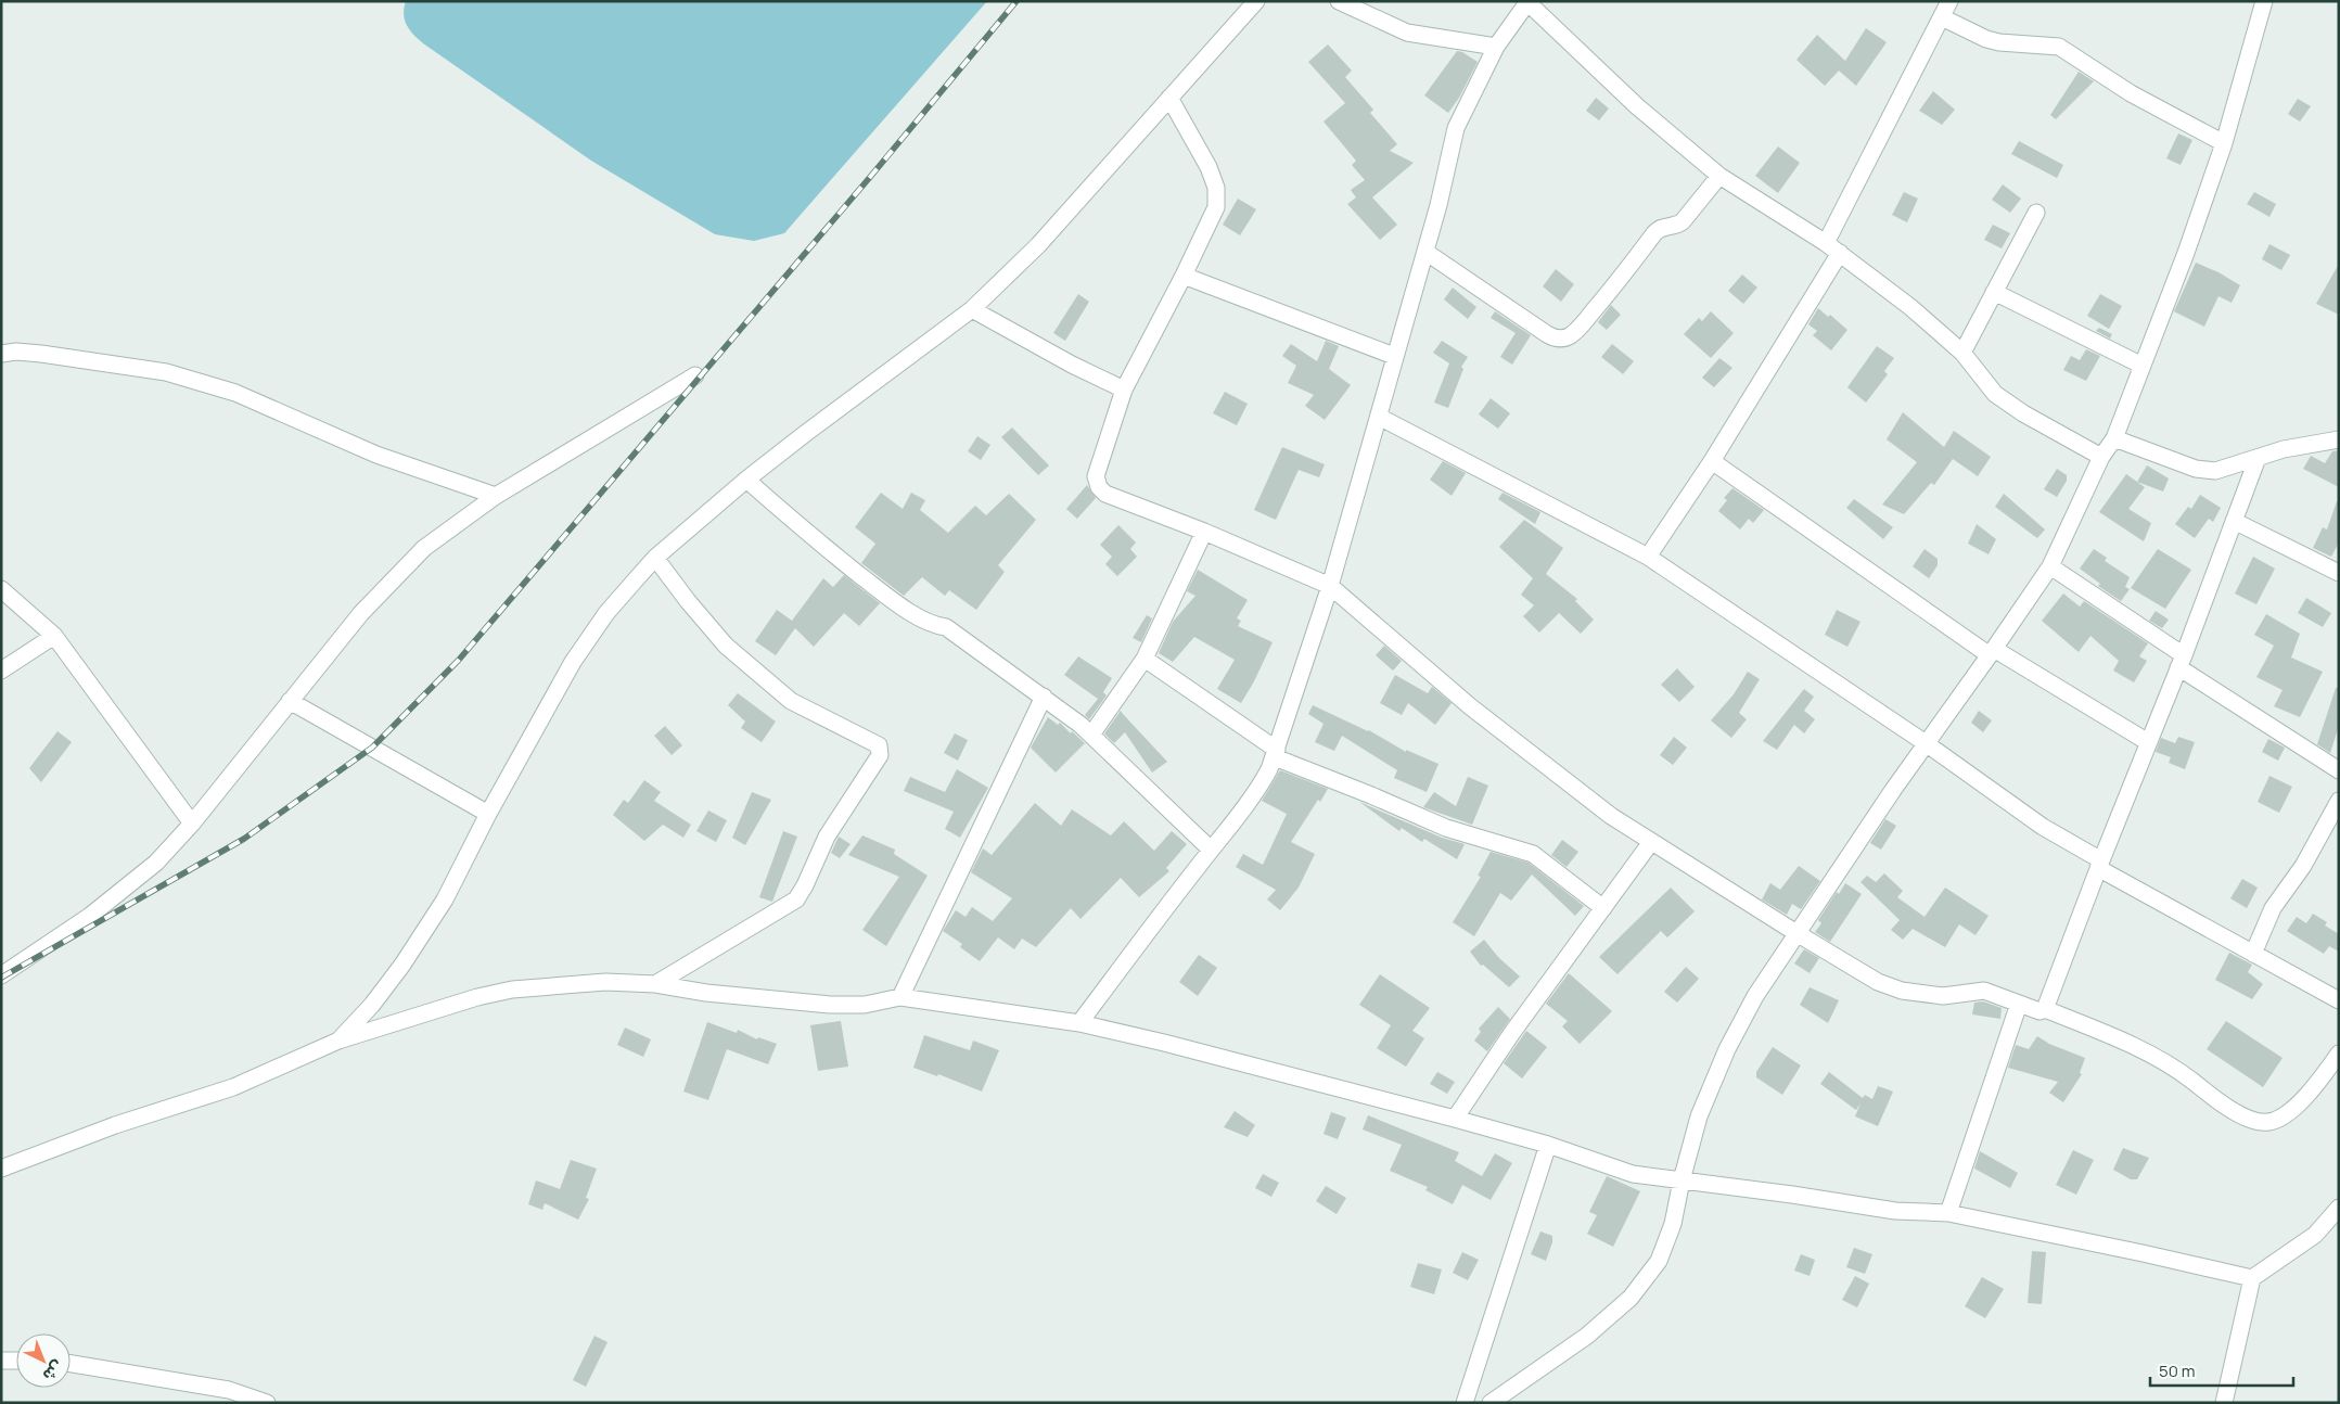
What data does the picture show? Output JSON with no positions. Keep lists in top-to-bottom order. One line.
{"scale_bar":"50 m","north":"bottom right"}
